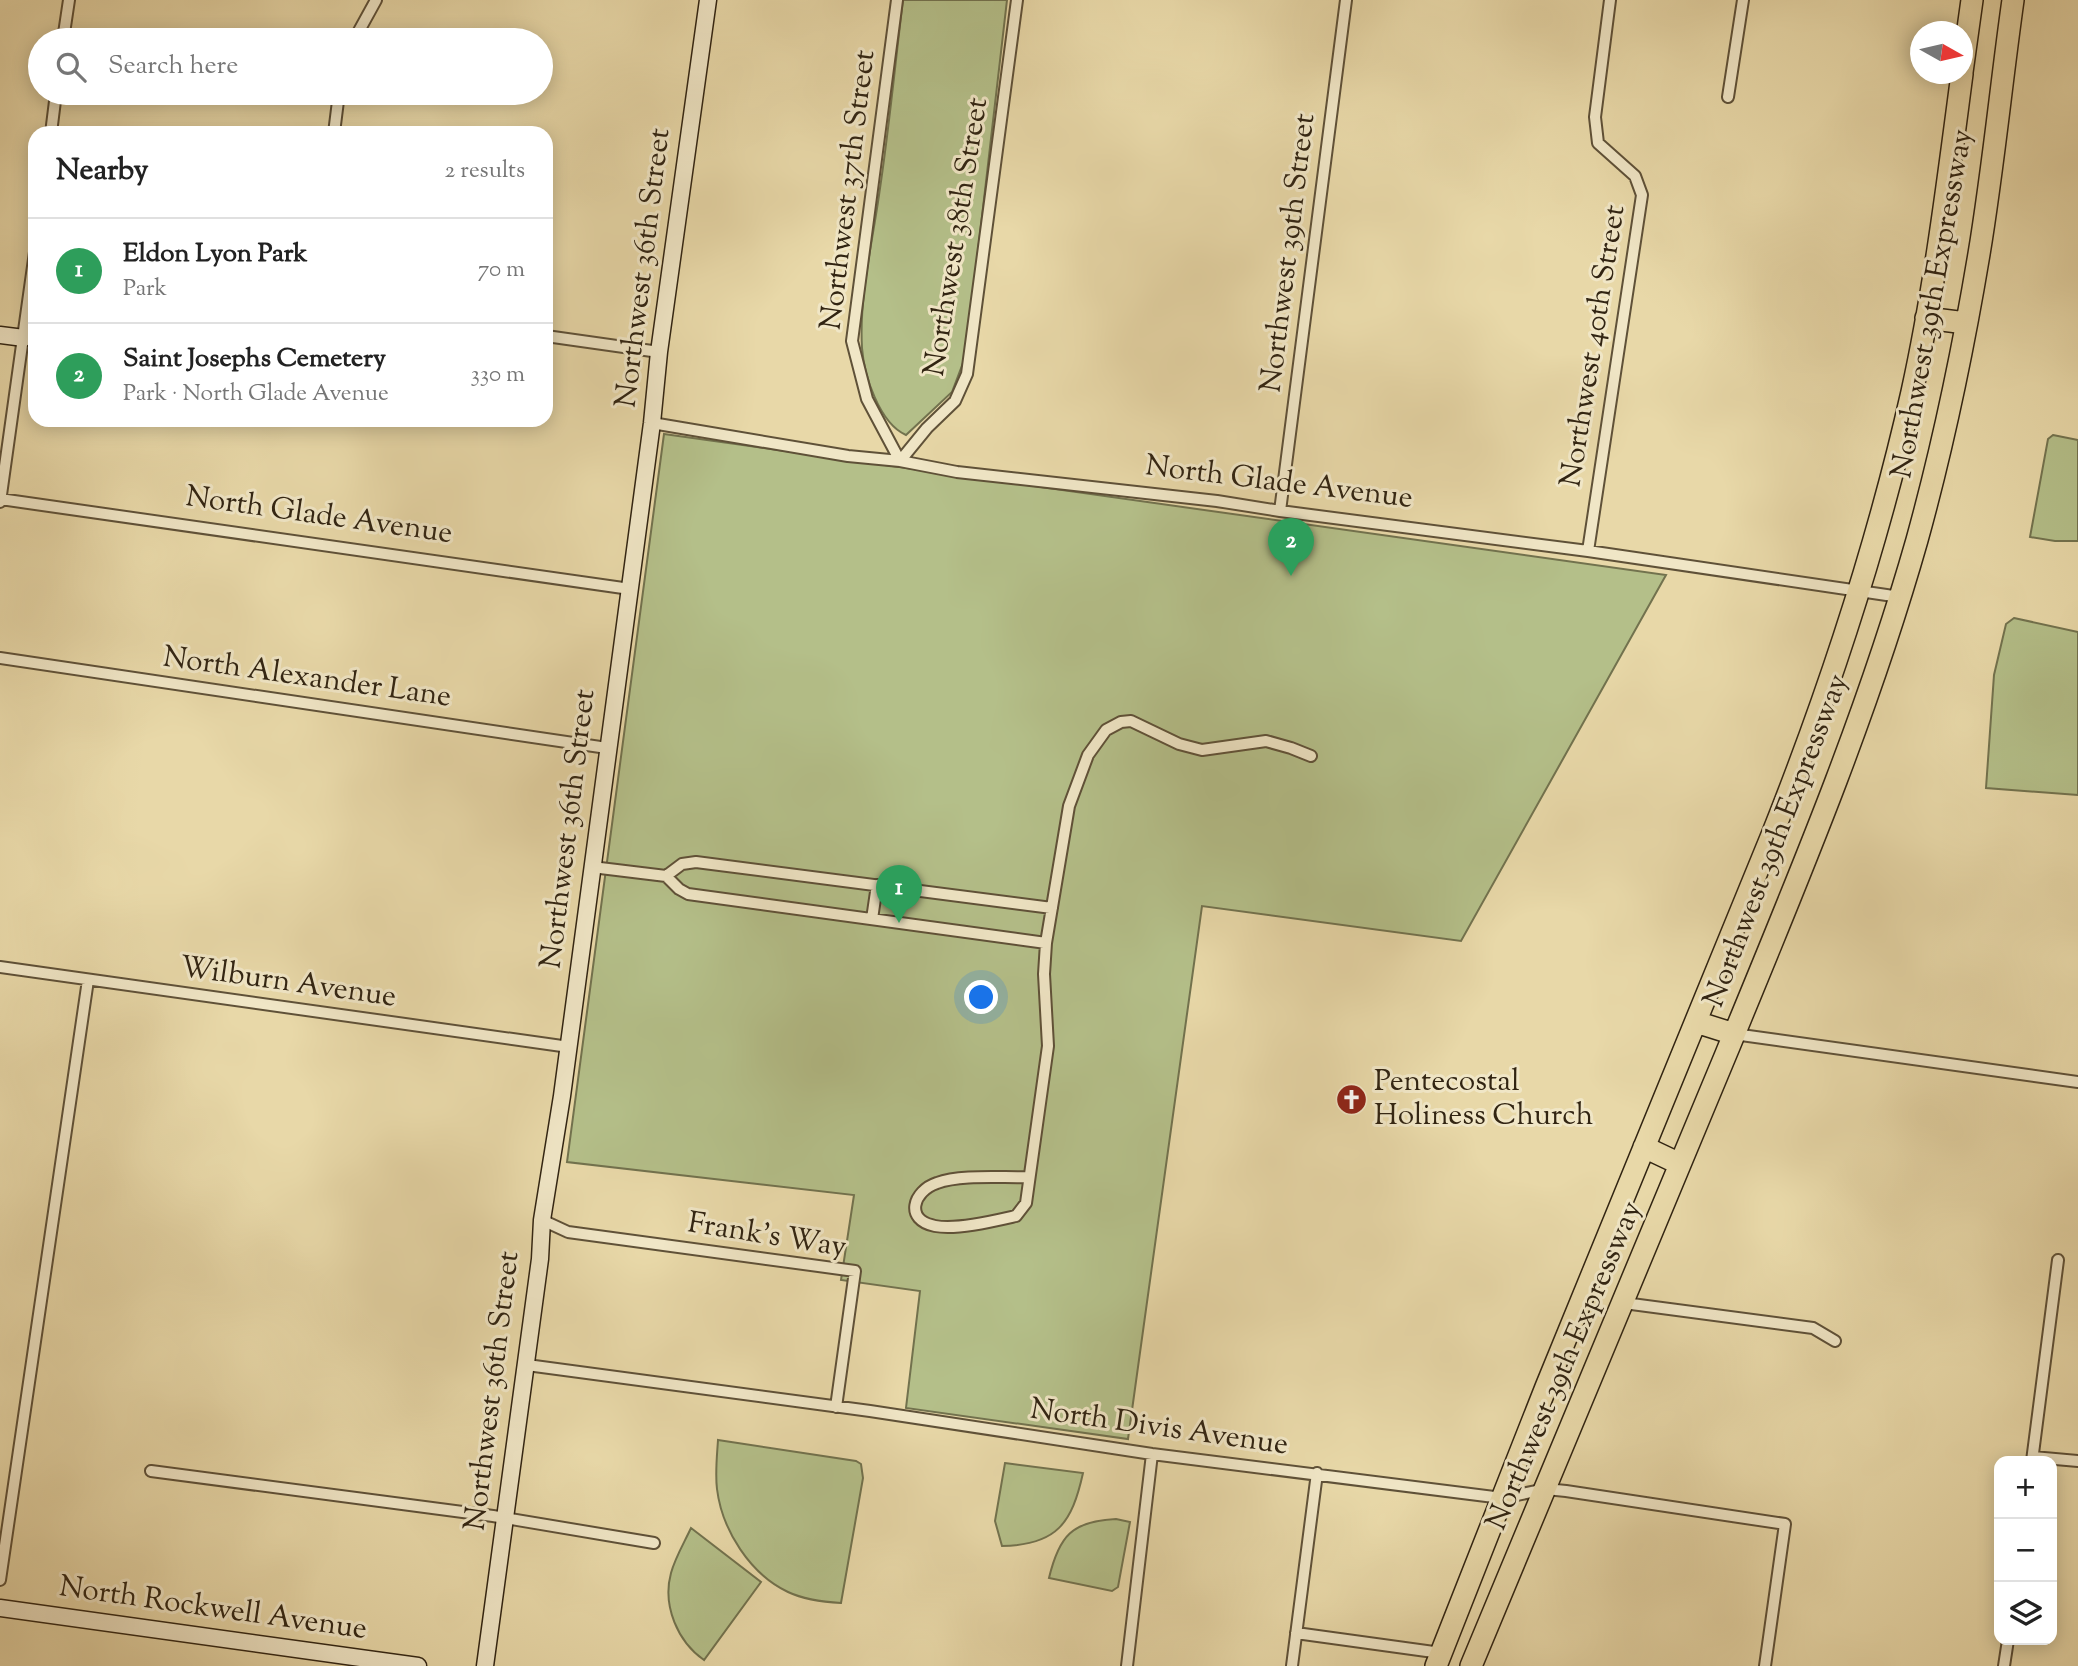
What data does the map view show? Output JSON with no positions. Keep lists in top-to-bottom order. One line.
{"streets":{"highway":["Northwest 39th Expressway"],"street":["Northwest 37th Street","Northwest 38th Street","Northwest 39th Street","Northwest 36th Street","Northwest 40th Street","North Glade Avenue","North Alexander Lane","Wilburn Avenue","Frank's Way","North Divis Avenue","North Rockwell Avenue"]},"crossings":[["Northwest 37th Street","Northwest 38th Street"],["Northwest 37th Street","North Glade Avenue"],["Northwest 38th Street","North Glade Avenue"],["Northwest 39th Street","North Glade Avenue"],["Northwest 36th Street","North Glade Avenue"],["Northwest 36th Street","North Alexander Lane"],["Northwest 36th Street","Wilburn Avenue"],["Northwest 36th Street","Frank's Way"],["Northwest 36th Street","North Divis Avenue"],["Northwest 39th Expressway","North Glade Avenue"],["Northwest 39th Expressway","North Divis Avenue"],["Northwest 40th Street","North Glade Avenue"],["Frank's Way","North Divis Avenue"]],"places":{"church":["Pentecostal Holiness Church"]},"north":"right","page":{"search":"Search here","heading":["Nearby","2 results"],"list":[{"mark":"1","name":"Eldon Lyon Park","note":"Park","value":"70 m"},{"mark":"2","name":"Saint Josephs Cemetery","note":"Park · North Glade Avenue","value":"330 m"}],"pins":["2","1"],"map_buttons":["+","−"]}}
